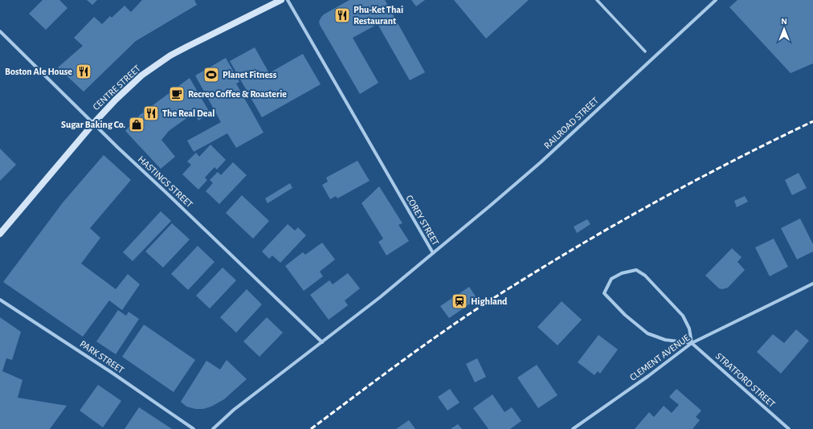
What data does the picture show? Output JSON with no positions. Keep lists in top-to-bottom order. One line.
{"streets":{"main road":["CENTRE STREET"],"street":["RAILROAD STREET","HASTINGS STREET","COREY STREET","PARK STREET","CLEMENT AVENUE","STRATFORD STREET"]},"crossings":[["CENTRE STREET","HASTINGS STREET"],["RAILROAD STREET","COREY STREET"],["HASTINGS STREET","COREY STREET"],["CLEMENT AVENUE","STRATFORD STREET"]],"places":{"restaurant":["Phu-Ket Thai Restaurant","Boston Ale House","The Real Deal"],"sports":["Planet Fitness"],"cafe":["Recreo Coffee & Roasterie"],"shop":["Sugar Baking Co."],"station":["Highland"]},"north":"top"}
